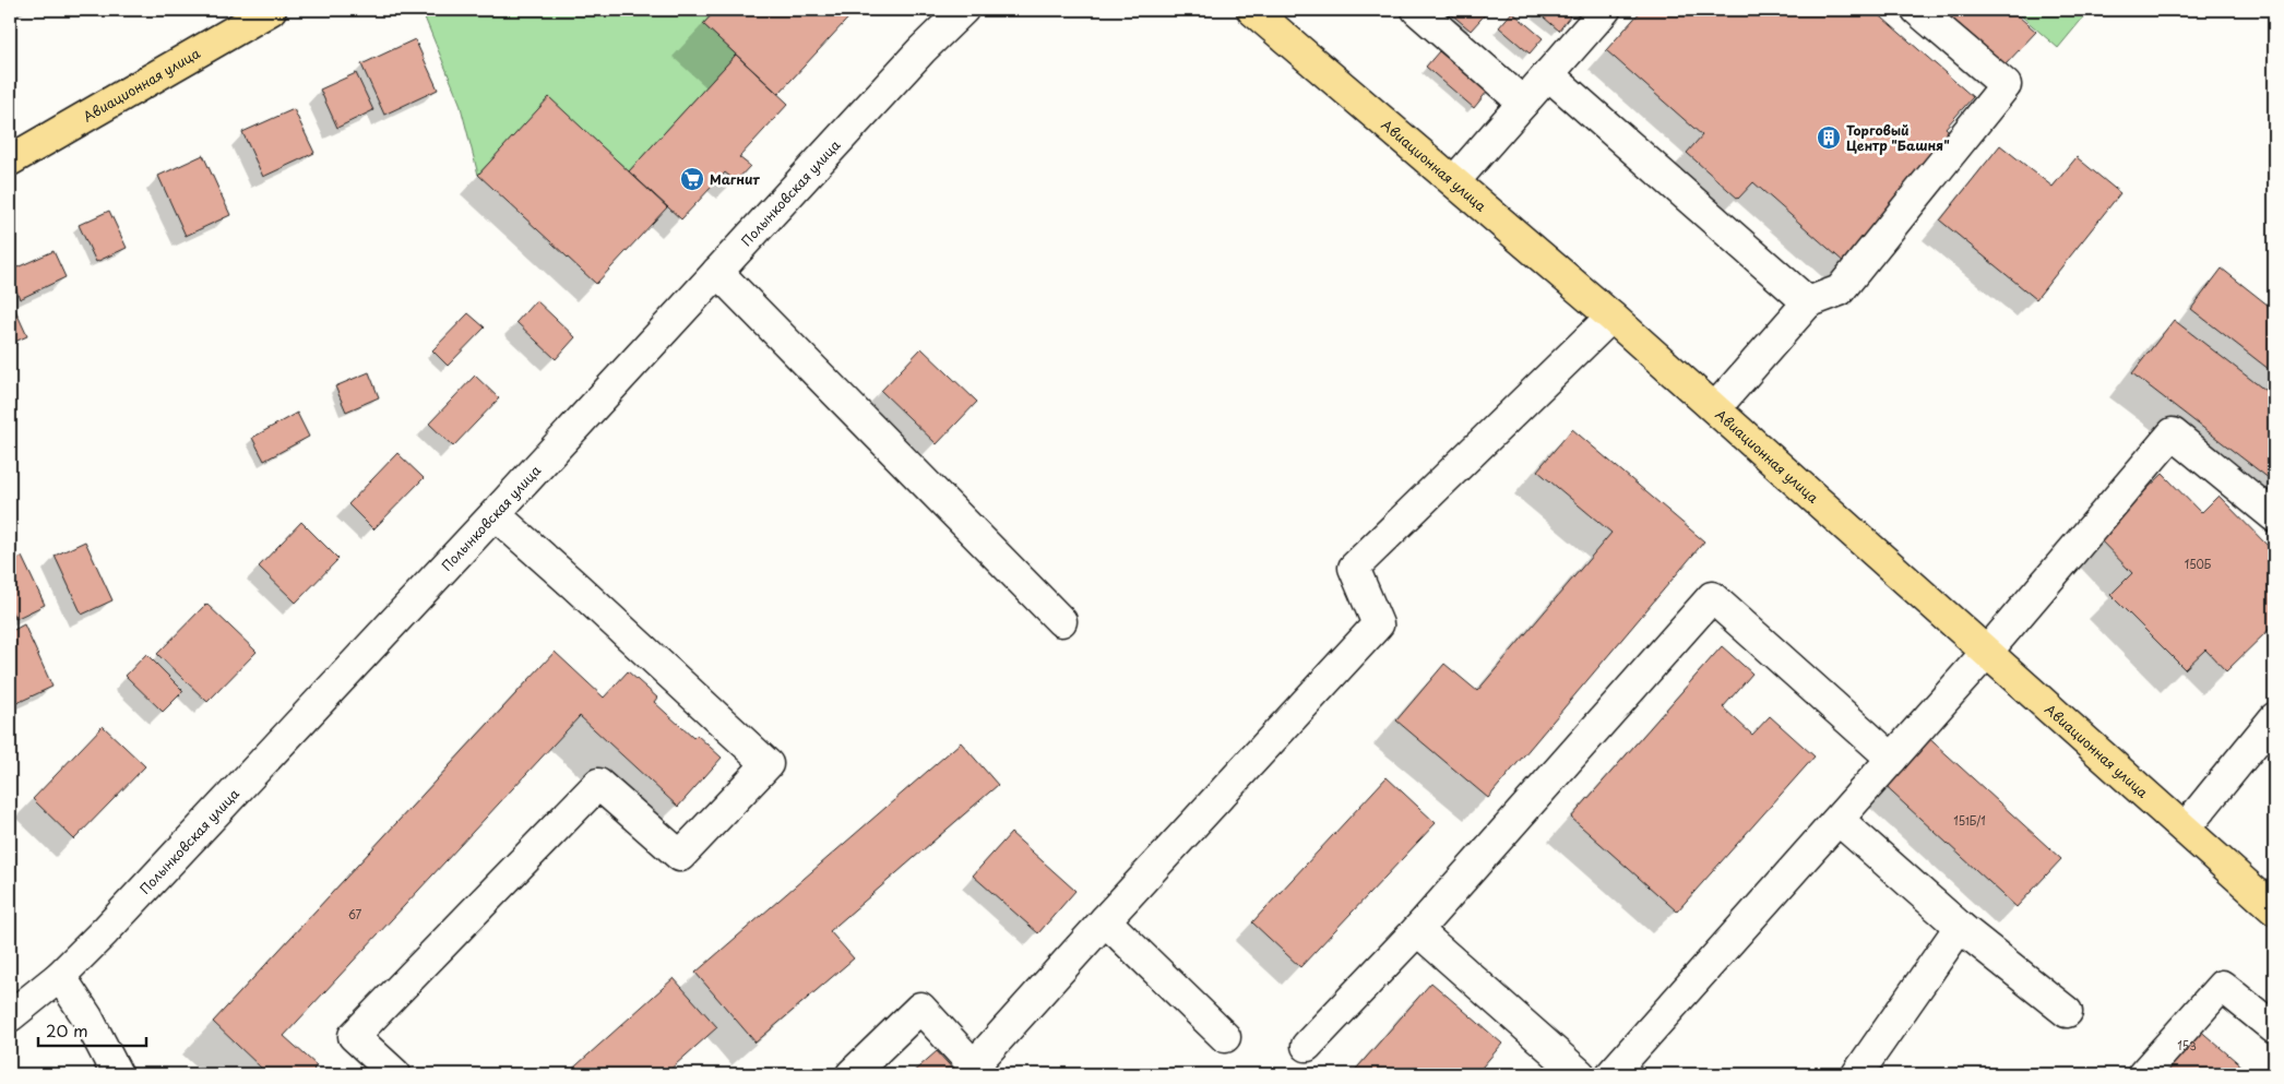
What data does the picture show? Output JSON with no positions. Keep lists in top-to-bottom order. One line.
{"streets":{"main road":["Авиационная улица"],"street":["Полынковская улица"]},"places":{"building":["Торговый Центр \"Башня\""],"supermarket":["Магнит"]},"house_numbers":["150Б","151Б/1","67","153"],"scale_bar":"20 m"}
